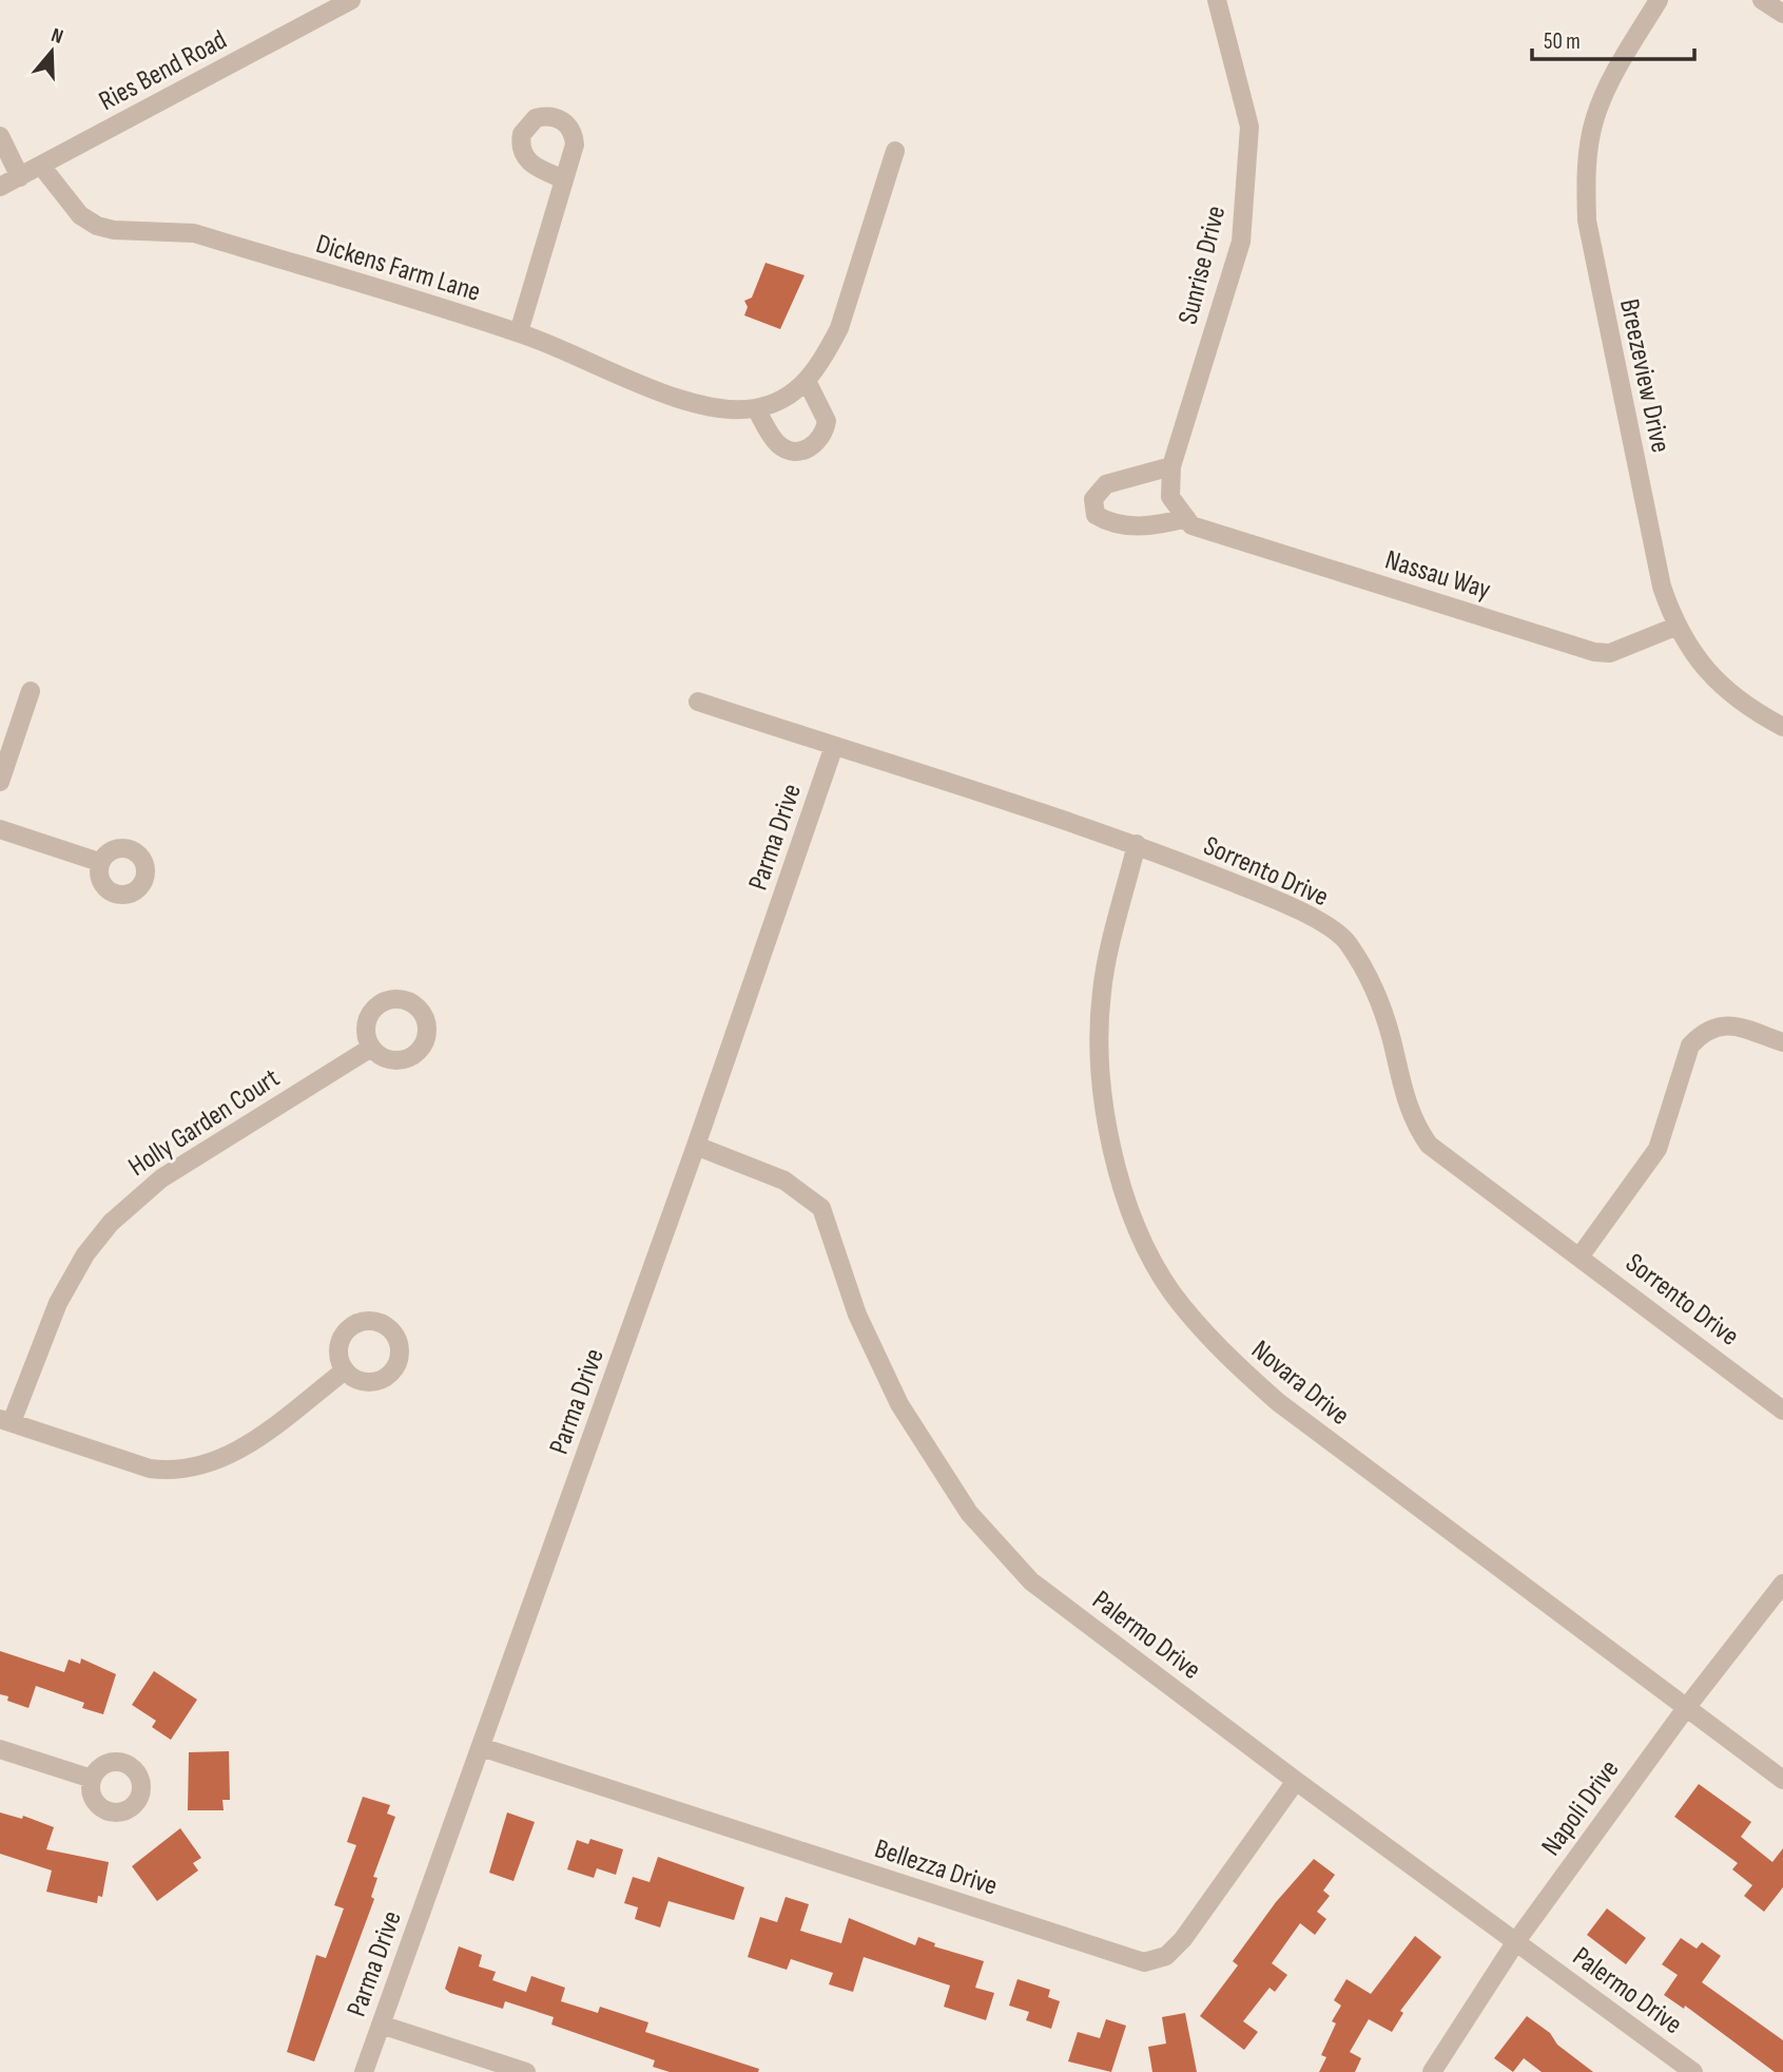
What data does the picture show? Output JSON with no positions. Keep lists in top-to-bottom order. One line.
{"streets":{"street":["Ries Bend Road","Sunrise Drive","Dickens Farm Lane","Breezeview Drive","Nassau Way","Parma Drive","Sorrento Drive","Holly Garden Court","Novara Drive","Palermo Drive","Napoli Drive","Bellezza Drive"]},"crossings":[["Ries Bend Road","Dickens Farm Lane"],["Sunrise Drive","Nassau Way"],["Breezeview Drive","Nassau Way"],["Parma Drive","Sorrento Drive"],["Parma Drive","Palermo Drive"],["Parma Drive","Bellezza Drive"],["Sorrento Drive","Novara Drive"],["Novara Drive","Napoli Drive"],["Palermo Drive","Napoli Drive"],["Palermo Drive","Bellezza Drive"]],"scale_bar":"50 m","north":"top"}
